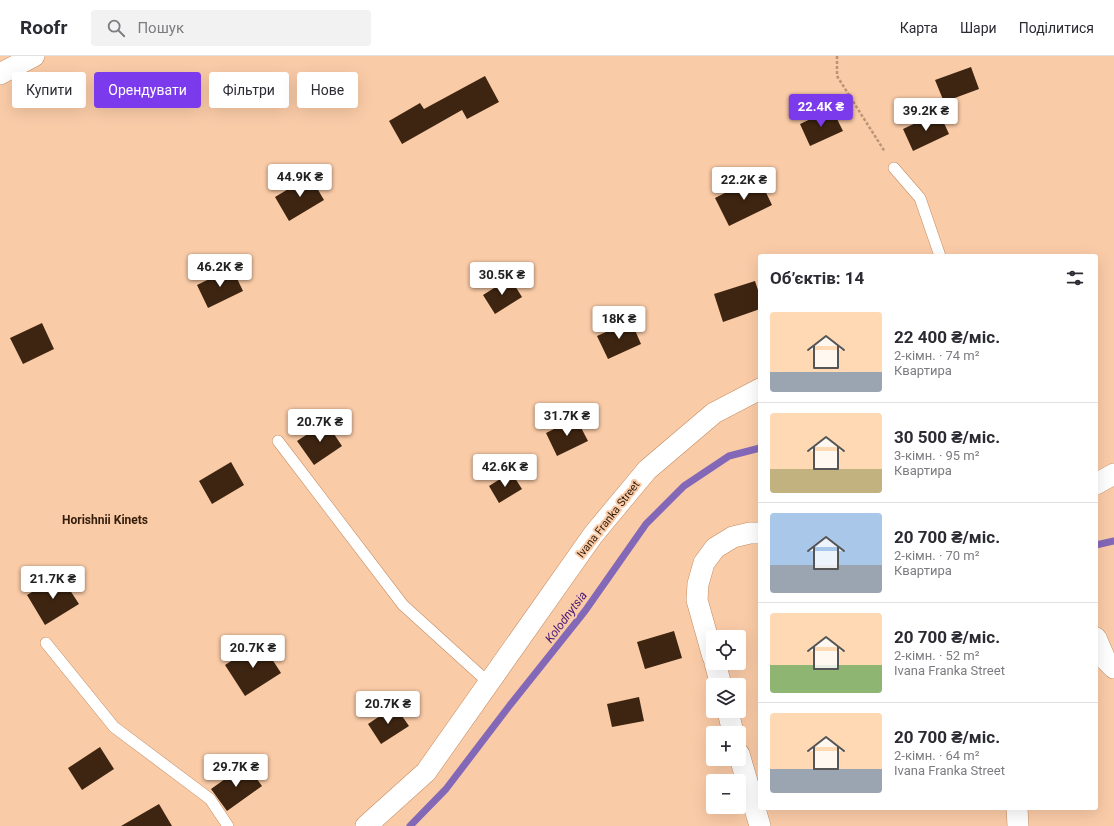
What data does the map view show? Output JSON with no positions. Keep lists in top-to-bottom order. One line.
{"streets":{"street":["Ivana Franka Street"]},"districts":["Horishnii Kinets"],"water":["Kolodnytsia"],"page":{"header":"Roofr","search":"Пошук","nav":["Карта","Шари","Поділитися"],"chip":["Купити","Орендувати","Фільтри","Нове"],"price":["22.4K ₴","39.2K ₴","44.9K ₴","22.2K ₴","46.2K ₴","30.5K ₴","18K ₴","31.7K ₴","20.7K ₴","42.6K ₴","21.7K ₴","20.7K ₴","20.7K ₴","29.7K ₴"],"heading":"Об’єктів: 14","list":[{"name":"22 400 ₴/міс.","note":"2-кімн. · 74 m² · Квартира"},{"name":"30 500 ₴/міс.","note":"3-кімн. · 95 m² · Квартира"},{"name":"20 700 ₴/міс.","note":"2-кімн. · 70 m² · Квартира"},{"name":"20 700 ₴/міс.","note":"2-кімн. · 52 m² · Ivana Franka Street"},{"name":"20 700 ₴/міс.","note":"2-кімн. · 64 m² · Ivana Franka Street"}],"map_buttons":["+","−"]}}
